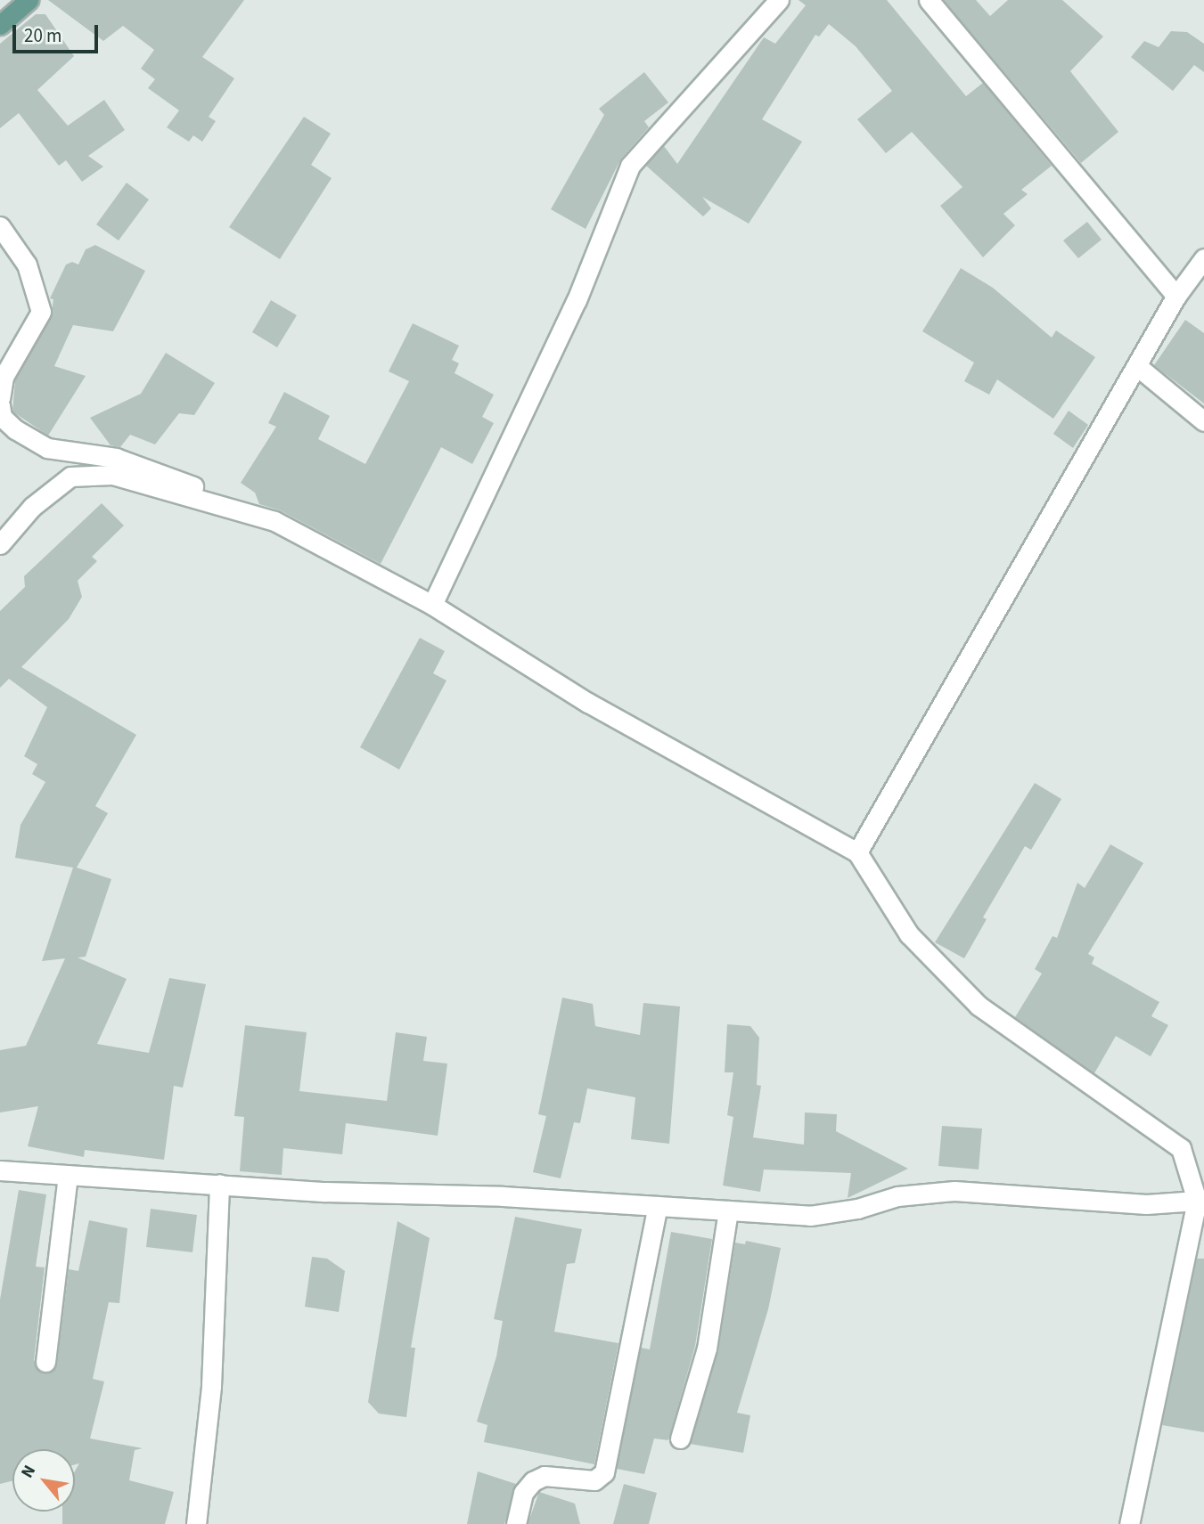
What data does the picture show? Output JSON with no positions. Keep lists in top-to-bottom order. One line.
{"scale_bar":"20 m","north":"top left"}
